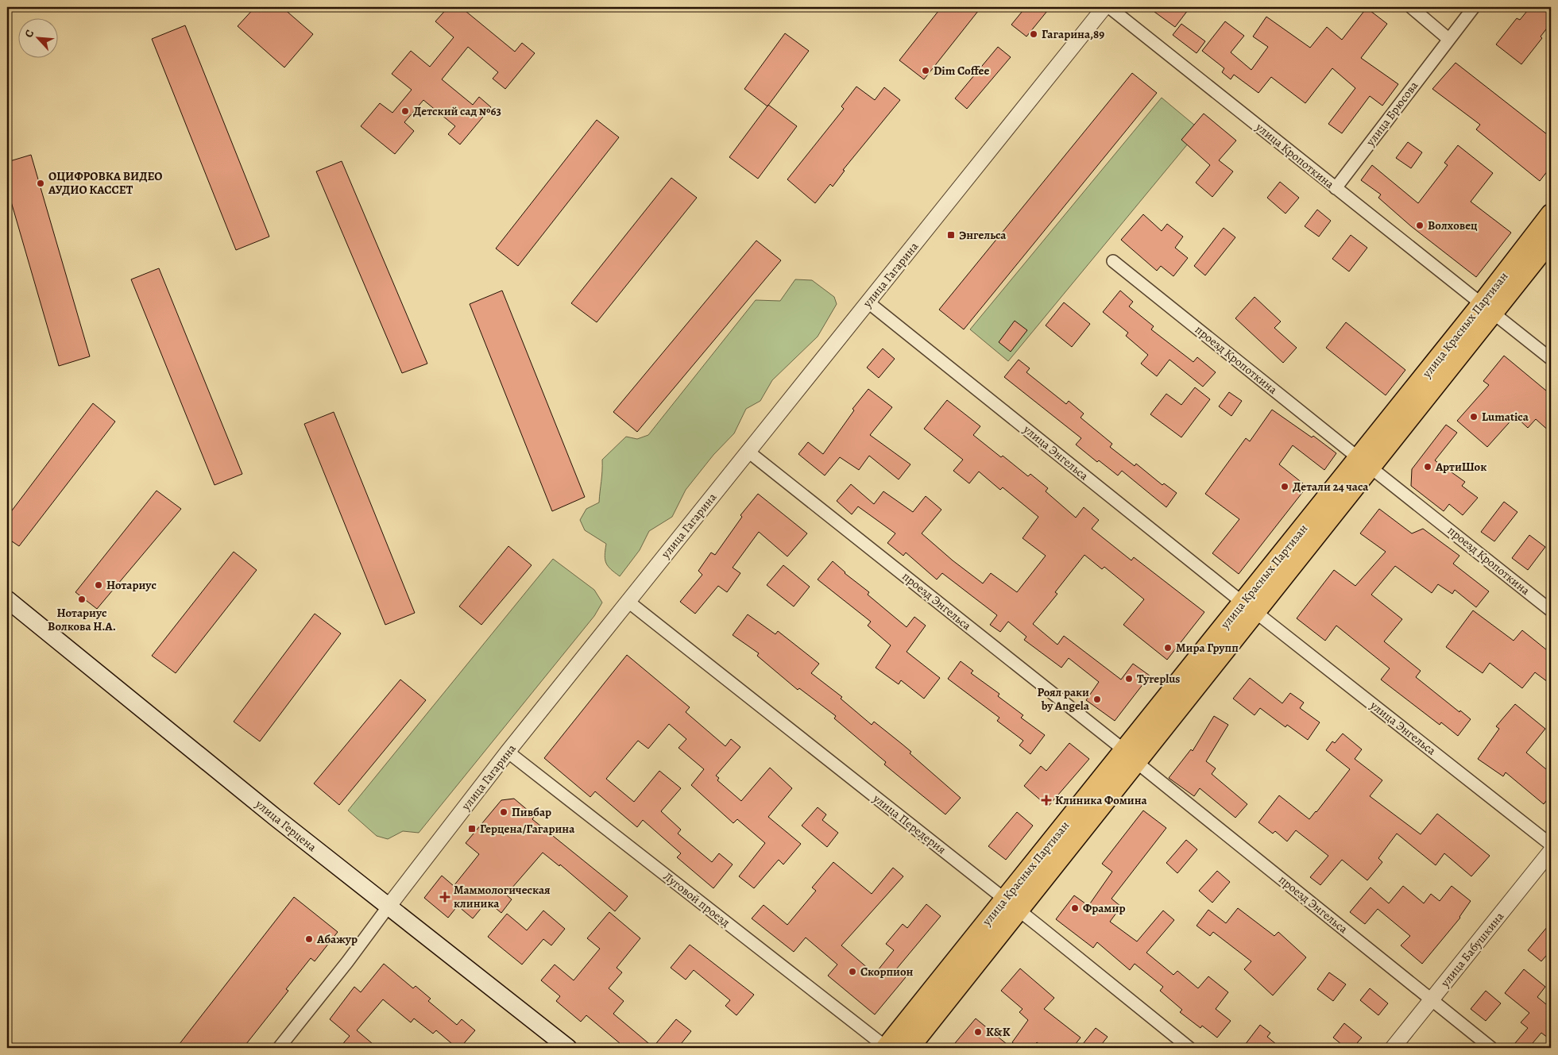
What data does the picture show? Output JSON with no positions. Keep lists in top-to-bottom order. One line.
{"streets":{"highway":["улица Красных Партизан"],"main road":["улица Герцена"],"street":["улица Брюсова","улица Кропоткина","улица Гагарина","проезд Кропоткина","улица Энгельса","проезд Энгельса","улица Передерия","Луговой проезд","улица Бабушкина"]},"crossings":[["улица Брюсова","улица Кропоткина"],["улица Кропоткина","улица Красных Партизан"],["улица Гагарина","улица Энгельса"],["улица Гагарина","проезд Энгельса"],["улица Гагарина","улица Передерия"],["улица Гагарина","улица Герцена"],["улица Гагарина","Луговой проезд"],["улица Красных Партизан","проезд Кропоткина"],["улица Красных Партизан","улица Энгельса"],["улица Красных Партизан","проезд Энгельса"],["улица Красных Партизан","улица Передерия"],["улица Красных Партизан","Луговой проезд"],["проезд Энгельса","улица Бабушкина"]],"places":{"other":["Гагарина,89","Dim Coffee","Детский сад №63","ОЦИФРОВКА ВИДЕО АУДИО КАССЕТ","Волховец","Lumatica","АртиШок","Детали 24 часа","Нотариус","Нотариус Волкова Н.А.","Мира Групп","Tyreplus","Роял раки by Angela","Пивбар","Фрамир","Абажур","Скорпион","K&K"],"transit":["Энгельса","Герцена/Гагарина"],"health":["Клиника Фомина","Маммологическая клиника"]},"north":"top left"}
